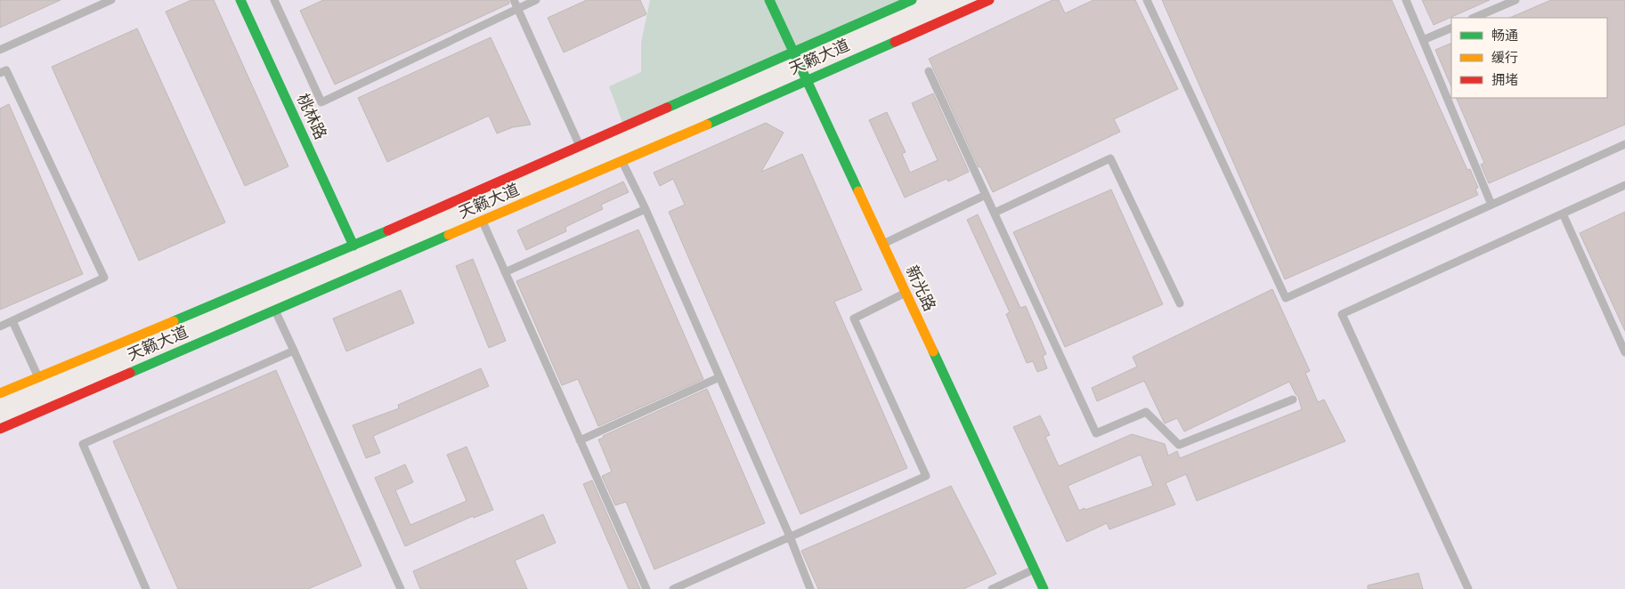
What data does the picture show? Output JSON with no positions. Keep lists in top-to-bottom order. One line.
{"streets":{"main road":["天籁大道","桃林路","新光路"]},"crossings":[["天籁大道","桃林路"],["天籁大道","新光路"]],"legend":["畅通","缓行","拥堵"]}
